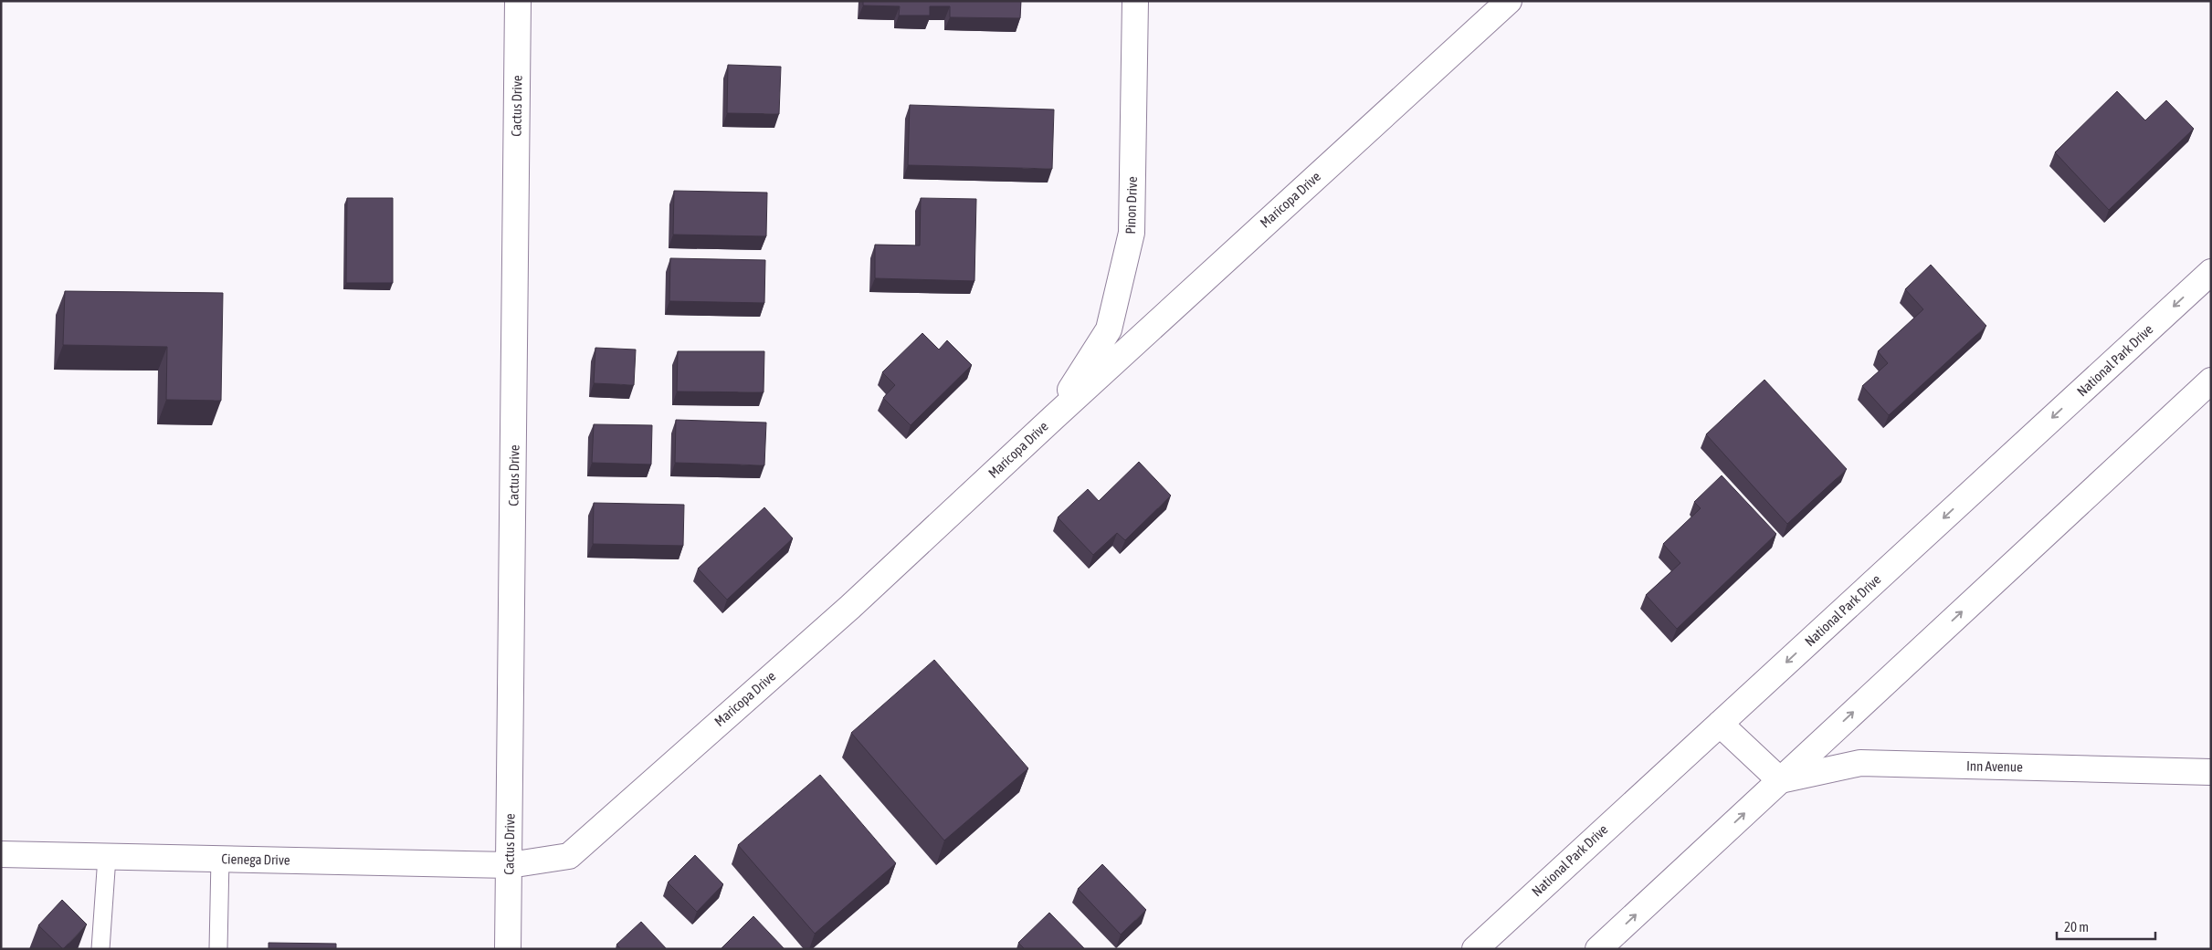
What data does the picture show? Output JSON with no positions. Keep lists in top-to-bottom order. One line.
{"streets":{"street":["Cactus Drive","Maricopa Drive","Pinon Drive","National Park Drive","Inn Avenue","Cienega Drive"]},"crossings":[["Cactus Drive","Maricopa Drive"],["Cactus Drive","Cienega Drive"],["Maricopa Drive","Pinon Drive"],["Maricopa Drive","Cienega Drive"]],"scale_bar":"20 m"}
